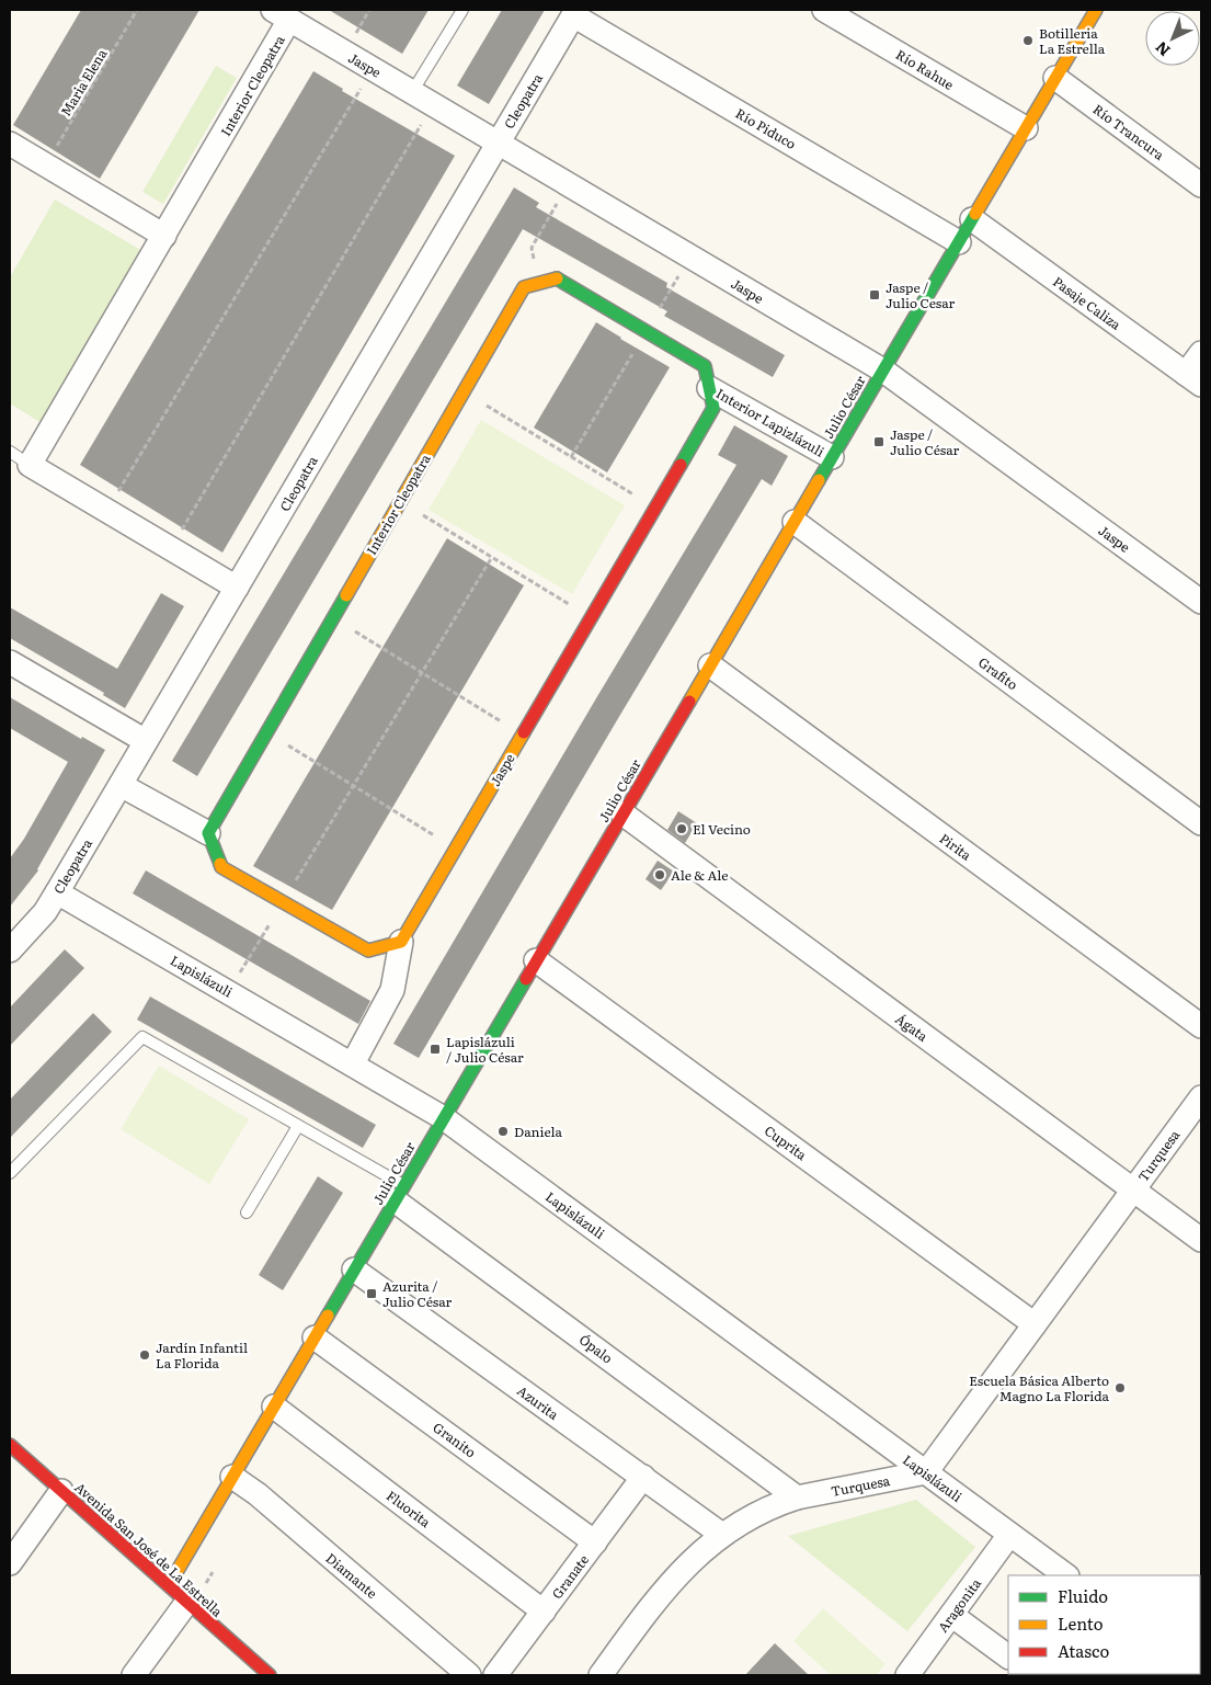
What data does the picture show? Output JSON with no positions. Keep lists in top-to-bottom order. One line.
{"streets":{"street":["Jaspe","Río Rahue","Interior Cleopatra","Cleopatra","Río Piduco","Río Trancura","Pasaje Caliza","Julio César","Interior Lapizlázuli","Grafito","Pirita","Lapislázuli","Ágata","Cuprita","Turquesa","Ópalo","Azurita","Granito","Fluorita","Avenida San José de La Estrella","Diamante","Granate","Aragonita"],"path":["Maria Elena"]},"crossings":[["Jaspe","Interior Cleopatra"],["Jaspe","Cleopatra"],["Jaspe","Julio César"],["Jaspe","Interior Lapizlázuli"],["Río Rahue","Julio César"],["Cleopatra","Río Piduco"],["Cleopatra","Lapislázuli"],["Río Piduco","Julio César"],["Río Trancura","Julio César"],["Pasaje Caliza","Julio César"],["Julio César","Interior Lapizlázuli"],["Julio César","Grafito"],["Julio César","Pirita"],["Julio César","Lapislázuli"],["Julio César","Ágata"],["Julio César","Cuprita"],["Julio César","Ópalo"],["Julio César","Azurita"],["Julio César","Granito"],["Julio César","Fluorita"],["Julio César","Avenida San José de La Estrella"],["Julio César","Diamante"],["Lapislázuli","Turquesa"],["Lapislázuli","Aragonita"],["Ágata","Turquesa"],["Cuprita","Turquesa"],["Turquesa","Ópalo"],["Turquesa","Azurita"],["Azurita","Granate"],["Granito","Granate"],["Fluorita","Granate"]],"places":{"other":["Botilleria La Estrella","El Vecino","Ale & Ale","Daniela","Jardín Infantil La Florida","Escuela Básica Alberto Magno La Florida"],"transit":["Jaspe / Julio Cesar","Jaspe / Julio César","Lapislázuli / Julio César","Azurita / Julio César"]},"legend":["Fluido","Lento","Atasco"],"north":"bottom left"}
